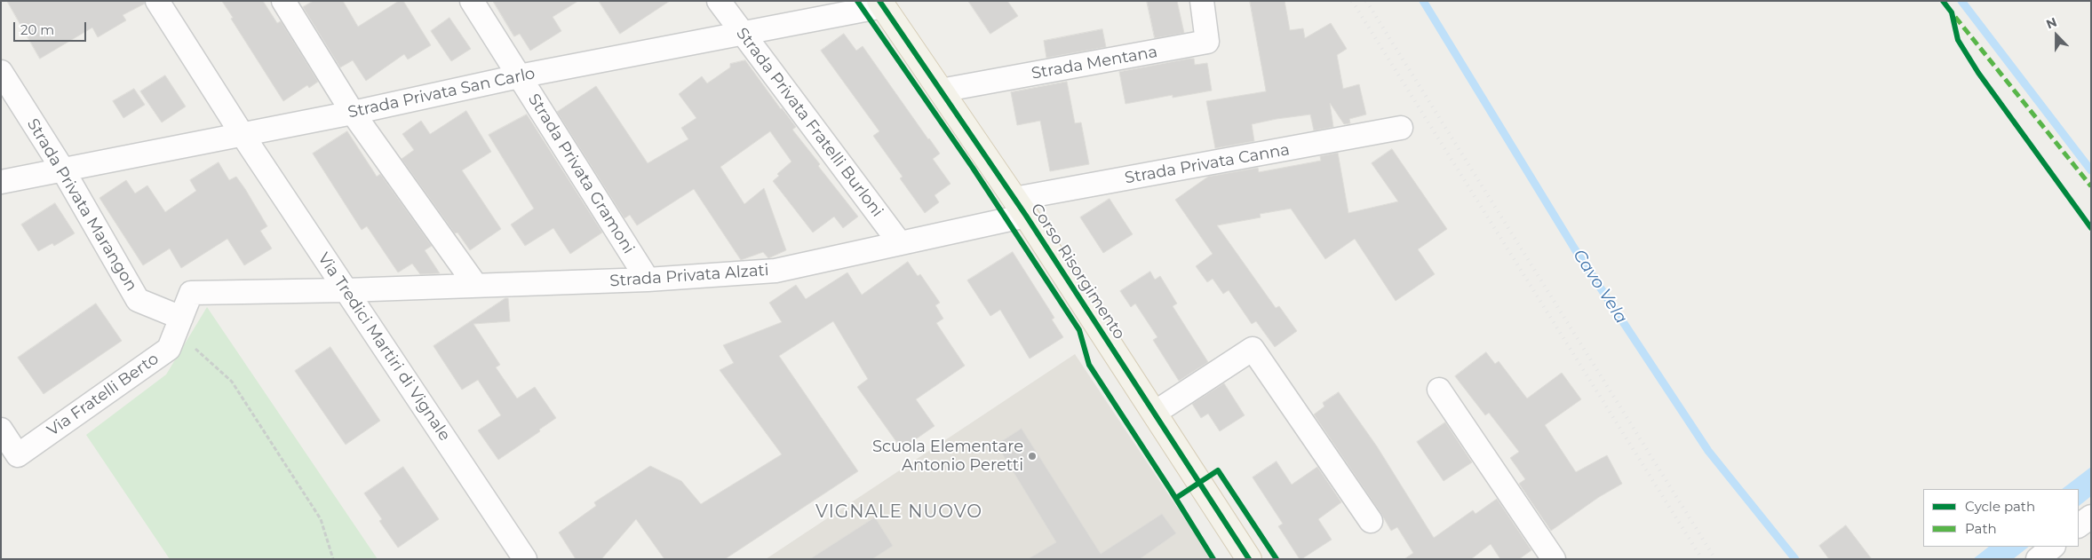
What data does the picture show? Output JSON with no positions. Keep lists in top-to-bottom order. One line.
{"streets":{"main road":["Corso Risorgimento"],"street":["Strada Mentana","Strada Privata San Carlo","Strada Privata Fratelli Burloni","Strada Privata Canna","Strada Privata Gramoni","Strada Privata Marangon","Strada Privata Alzati","Via Tredici Martiri di Vignale","Via Fratelli Berto"]},"crossings":[["Strada Mentana","Corso Risorgimento"],["Strada Privata San Carlo","Strada Privata Fratelli Burloni"],["Strada Privata San Carlo","Strada Privata Gramoni"],["Strada Privata San Carlo","Strada Privata Marangon"],["Strada Privata San Carlo","Corso Risorgimento"],["Strada Privata San Carlo","Via Tredici Martiri di Vignale"],["Strada Privata Fratelli Burloni","Strada Privata Alzati"],["Strada Privata Canna","Corso Risorgimento"],["Strada Privata Canna","Strada Privata Alzati"],["Strada Privata Gramoni","Strada Privata Alzati"],["Strada Privata Marangon","Via Fratelli Berto"],["Corso Risorgimento","Strada Privata Alzati"],["Strada Privata Alzati","Via Tredici Martiri di Vignale"],["Strada Privata Alzati","Via Fratelli Berto"],["Via Tredici Martiri di Vignale","Via Fratelli Berto"]],"districts":["VIGNALE NUOVO"],"water":["Cavo Vela"],"places":["Scuola Elementare Antonio Peretti"],"legend":["Cycle path","Path"],"scale_bar":"20 m","north":"top"}
